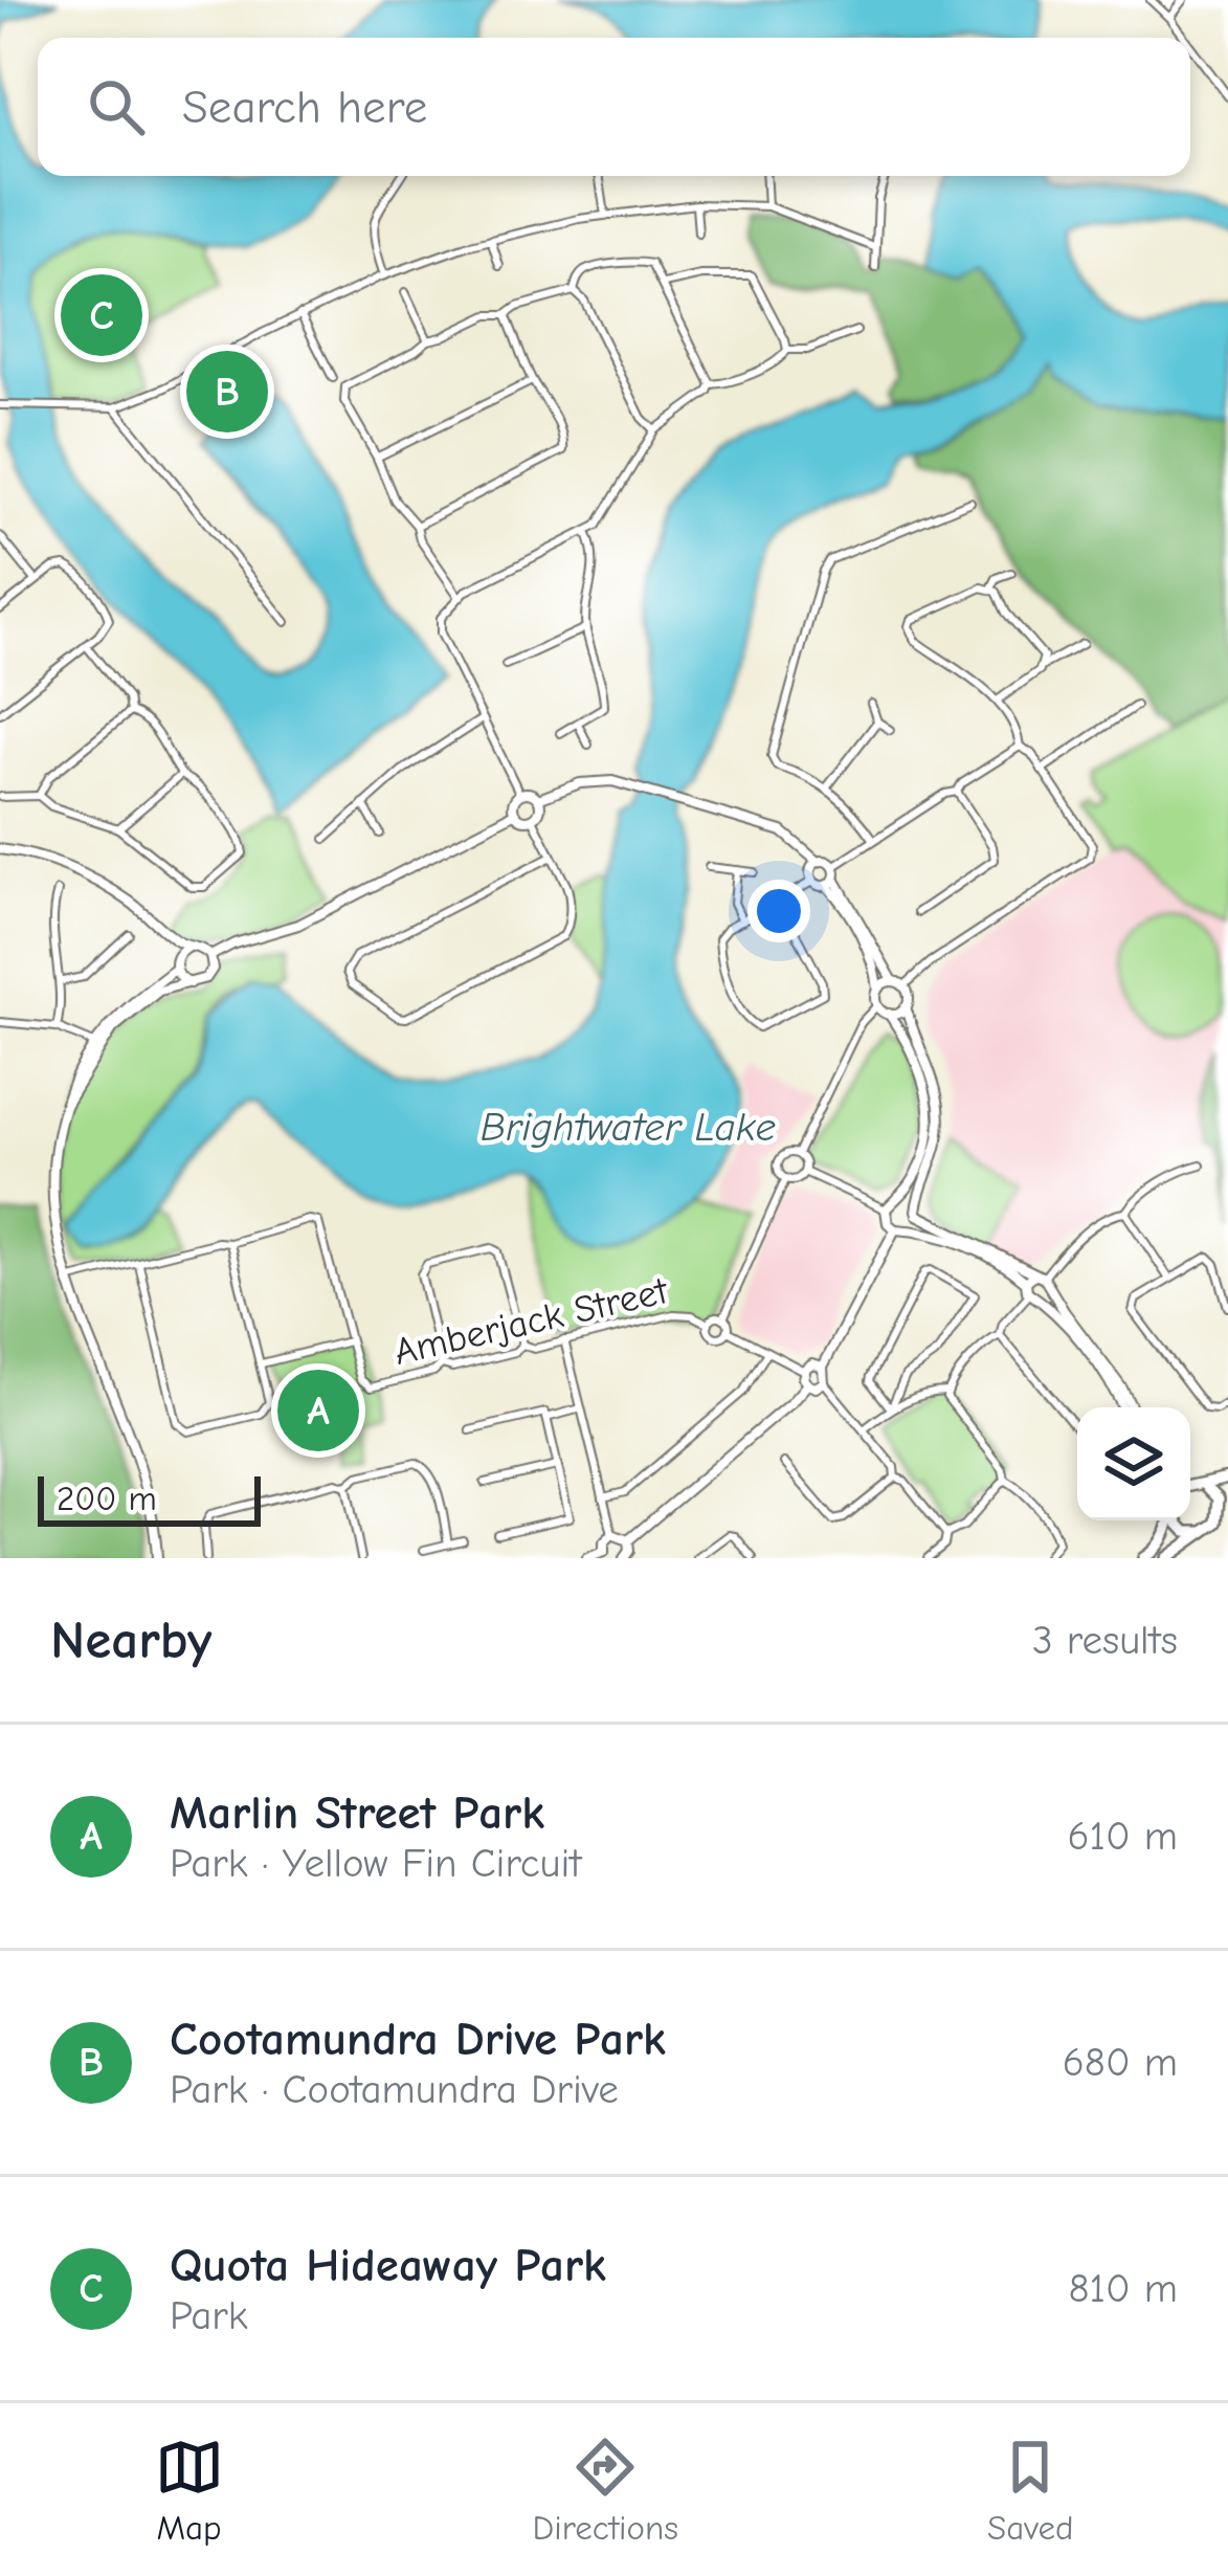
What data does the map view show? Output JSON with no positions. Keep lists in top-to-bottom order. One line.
{"streets":{"street":["Amberjack Street"]},"water":["Brightwater Lake"],"scale_bar":"200 m","page":{"search":"Search here","pins":["C","B","A"],"scale":"200 m","heading":["Nearby","3 results"],"list":[{"mark":"A","name":"Marlin Street Park","note":"Park · Yellow Fin Circuit","value":"610 m"},{"mark":"B","name":"Cootamundra Drive Park","note":"Park · Cootamundra Drive","value":"680 m"},{"mark":"C","name":"Quota Hideaway Park","note":"Park","value":"810 m"}],"nav":["Map","Directions","Saved"]}}
